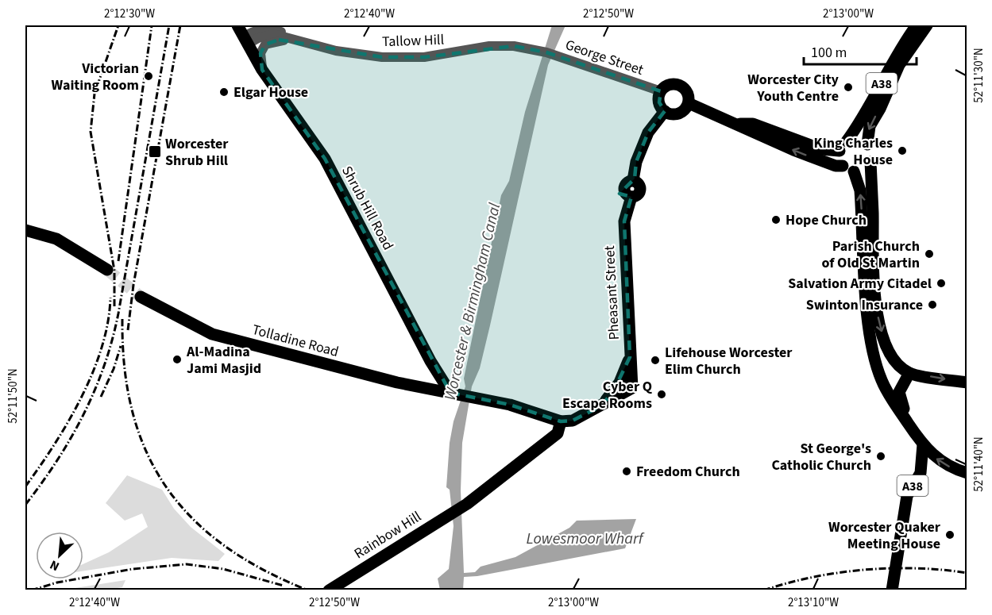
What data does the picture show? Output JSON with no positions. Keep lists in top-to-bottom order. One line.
{"streets":{"main road":["A38","Shrub Hill Road","Pheasant Street","Tolladine Road","Rainbow Hill"],"street":["Tallow Hill","George Street"]},"crossings":[["Tallow Hill","George Street"],["Tallow Hill","Shrub Hill Road"],["George Street","Pheasant Street"],["Shrub Hill Road","Tolladine Road"],["Tolladine Road","Rainbow Hill"]],"water":["Worcester & Birmingham Canal","Lowesmoor Wharf"],"places":{"other":["Victorian Waiting Room","Worcester City Youth Centre","Elgar House","King Charles House","Hope Church","Parish Church of Old St Martin","Salvation Army Citadel","Swinton Insurance","Al-Madina Jami Masjid","Lifehouse Worcester Elim Church","Cyber Q Escape Rooms","St George's Catholic Church","Freedom Church","Worcester Quaker Meeting House"],"transit":["Worcester Shrub Hill"]},"scale_bar":"100 m","north":"bottom left","coordinates":["2°12'30\"W","2°12'40\"W","2°12'50\"W","2°13'00\"W","52°11'30\"N","52°11'50\"N","52°11'40\"N","2°13'10\"W"]}
